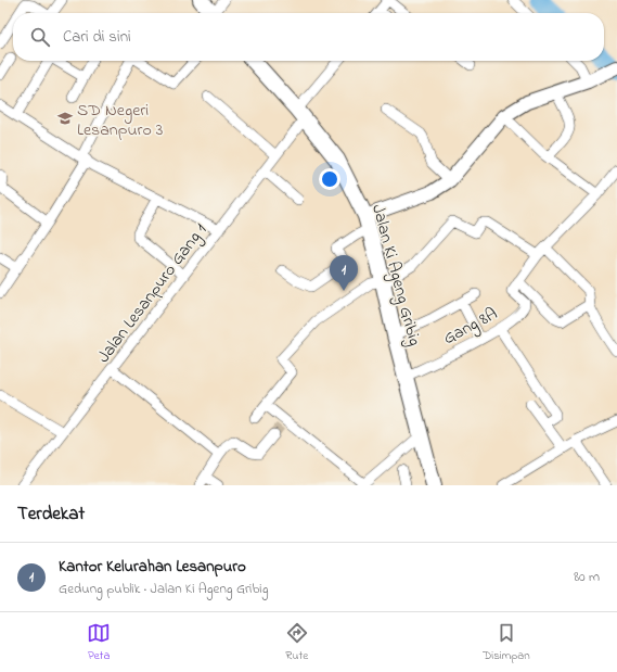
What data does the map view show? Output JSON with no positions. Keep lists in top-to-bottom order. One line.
{"streets":{"main road":["Jalan Ki Ageng Gribig"],"street":["Jalan Lesanpuro Gang 1","Gang 8A"]},"crossings":[["Jalan Ki Ageng Gribig","Jalan Lesanpuro Gang 1"],["Jalan Ki Ageng Gribig","Gang 8A"]],"places":{"school or university":["SD Negeri Lesanpuro 3"]},"page":{"search":"Cari di sini","pins":"1","heading":"Terdekat","list":[{"mark":"1","name":"Kantor Kelurahan Lesanpuro","note":"Gedung publik · Jalan Ki Ageng Gribig","value":"80 m"}],"nav":["Peta","Rute","Disimpan"]}}
